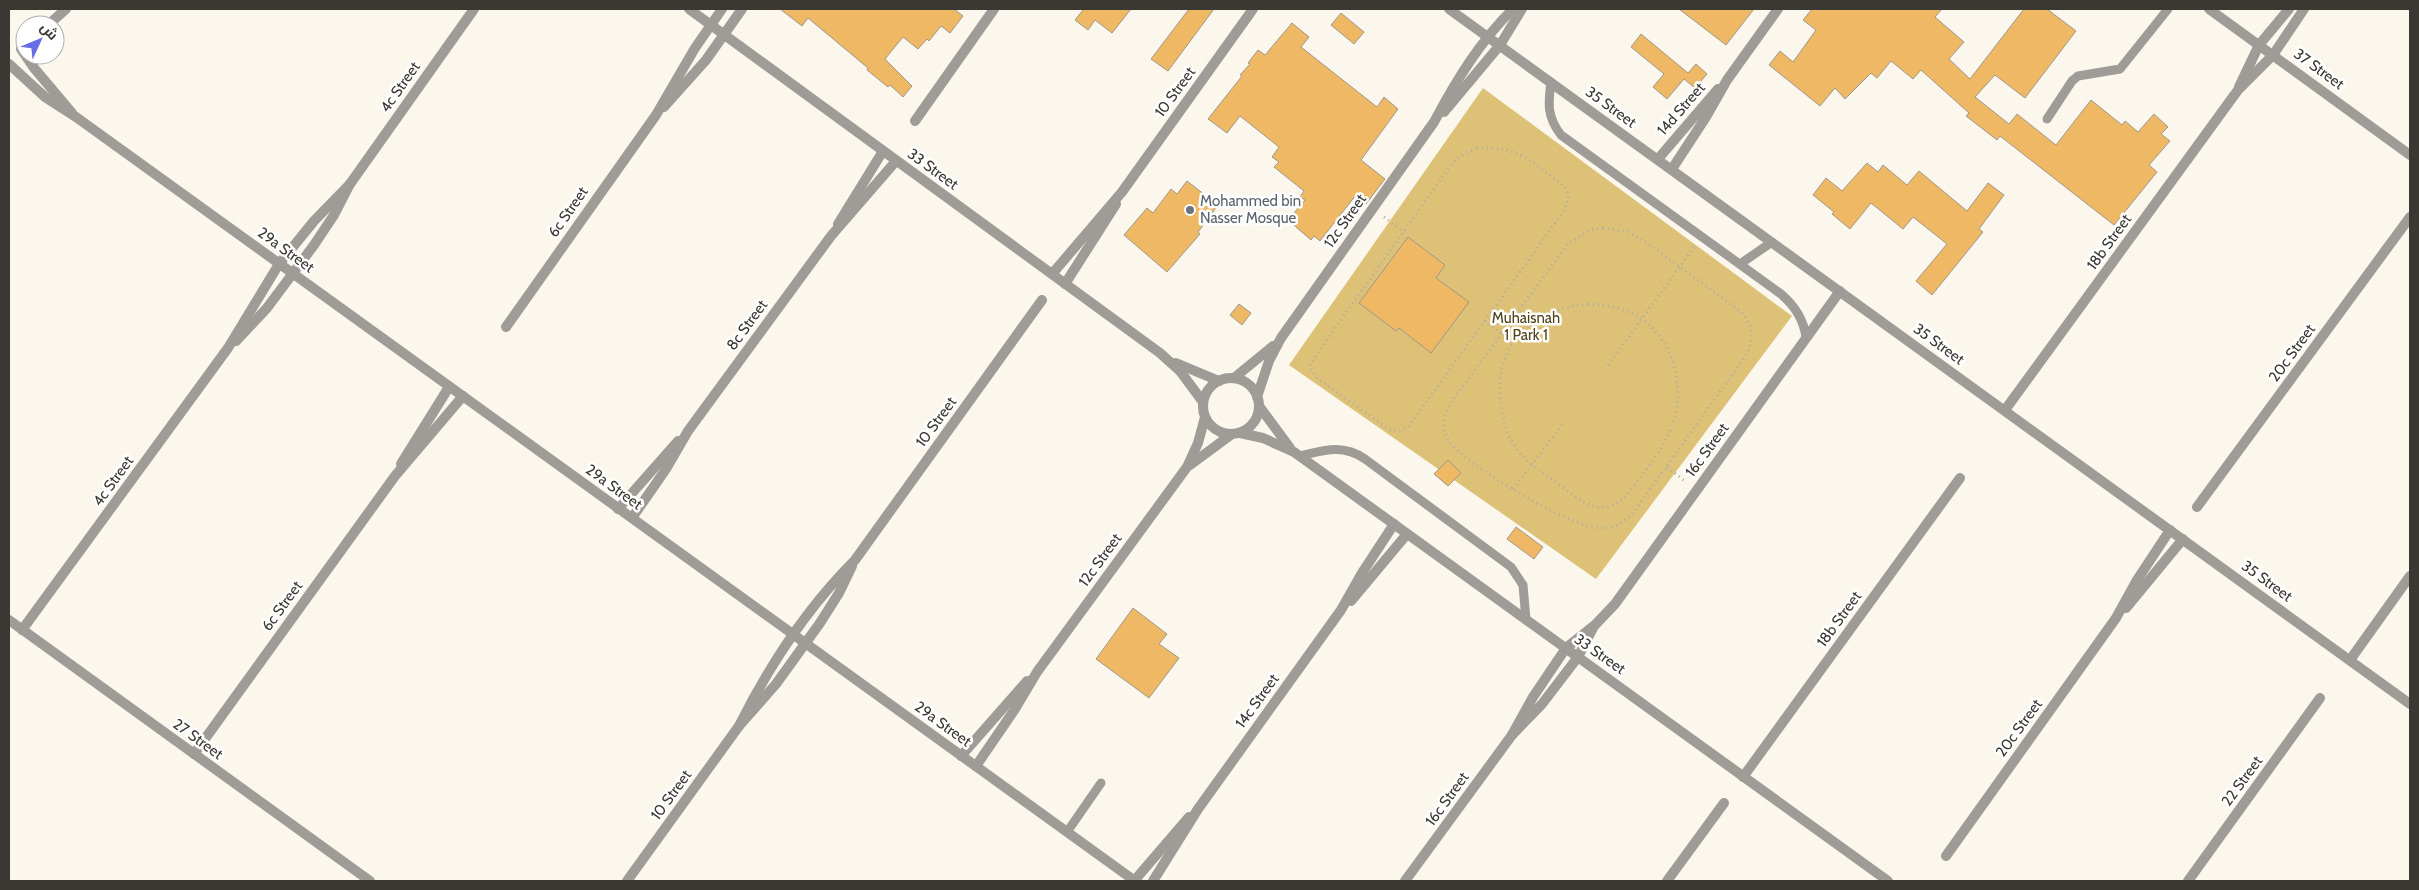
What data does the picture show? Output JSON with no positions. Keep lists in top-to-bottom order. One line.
{"streets":{"street":["37 Street","4c Street","10 Street","35 Street","14d Street","33 Street","6c Street","12c Street","18b Street","29a Street","8c Street","20c Street","16c Street","14c Street","27 Street","22 Street"]},"crossings":[["37 Street","18b Street"],["4c Street","29a Street"],["4c Street","27 Street"],["10 Street","33 Street"],["10 Street","29a Street"],["35 Street","14d Street"],["35 Street","12c Street"],["35 Street","18b Street"],["35 Street","20c Street"],["35 Street","16c Street"],["33 Street","6c Street"],["33 Street","12c Street"],["33 Street","18b Street"],["33 Street","8c Street"],["33 Street","16c Street"],["33 Street","14c Street"],["6c Street","29a Street"],["6c Street","27 Street"],["12c Street","29a Street"],["29a Street","8c Street"],["29a Street","14c Street"]],"parks":["Muhaisnah 1 Park 1"],"places":["Mohammed bin Nasser Mosque"],"north":"top right"}
